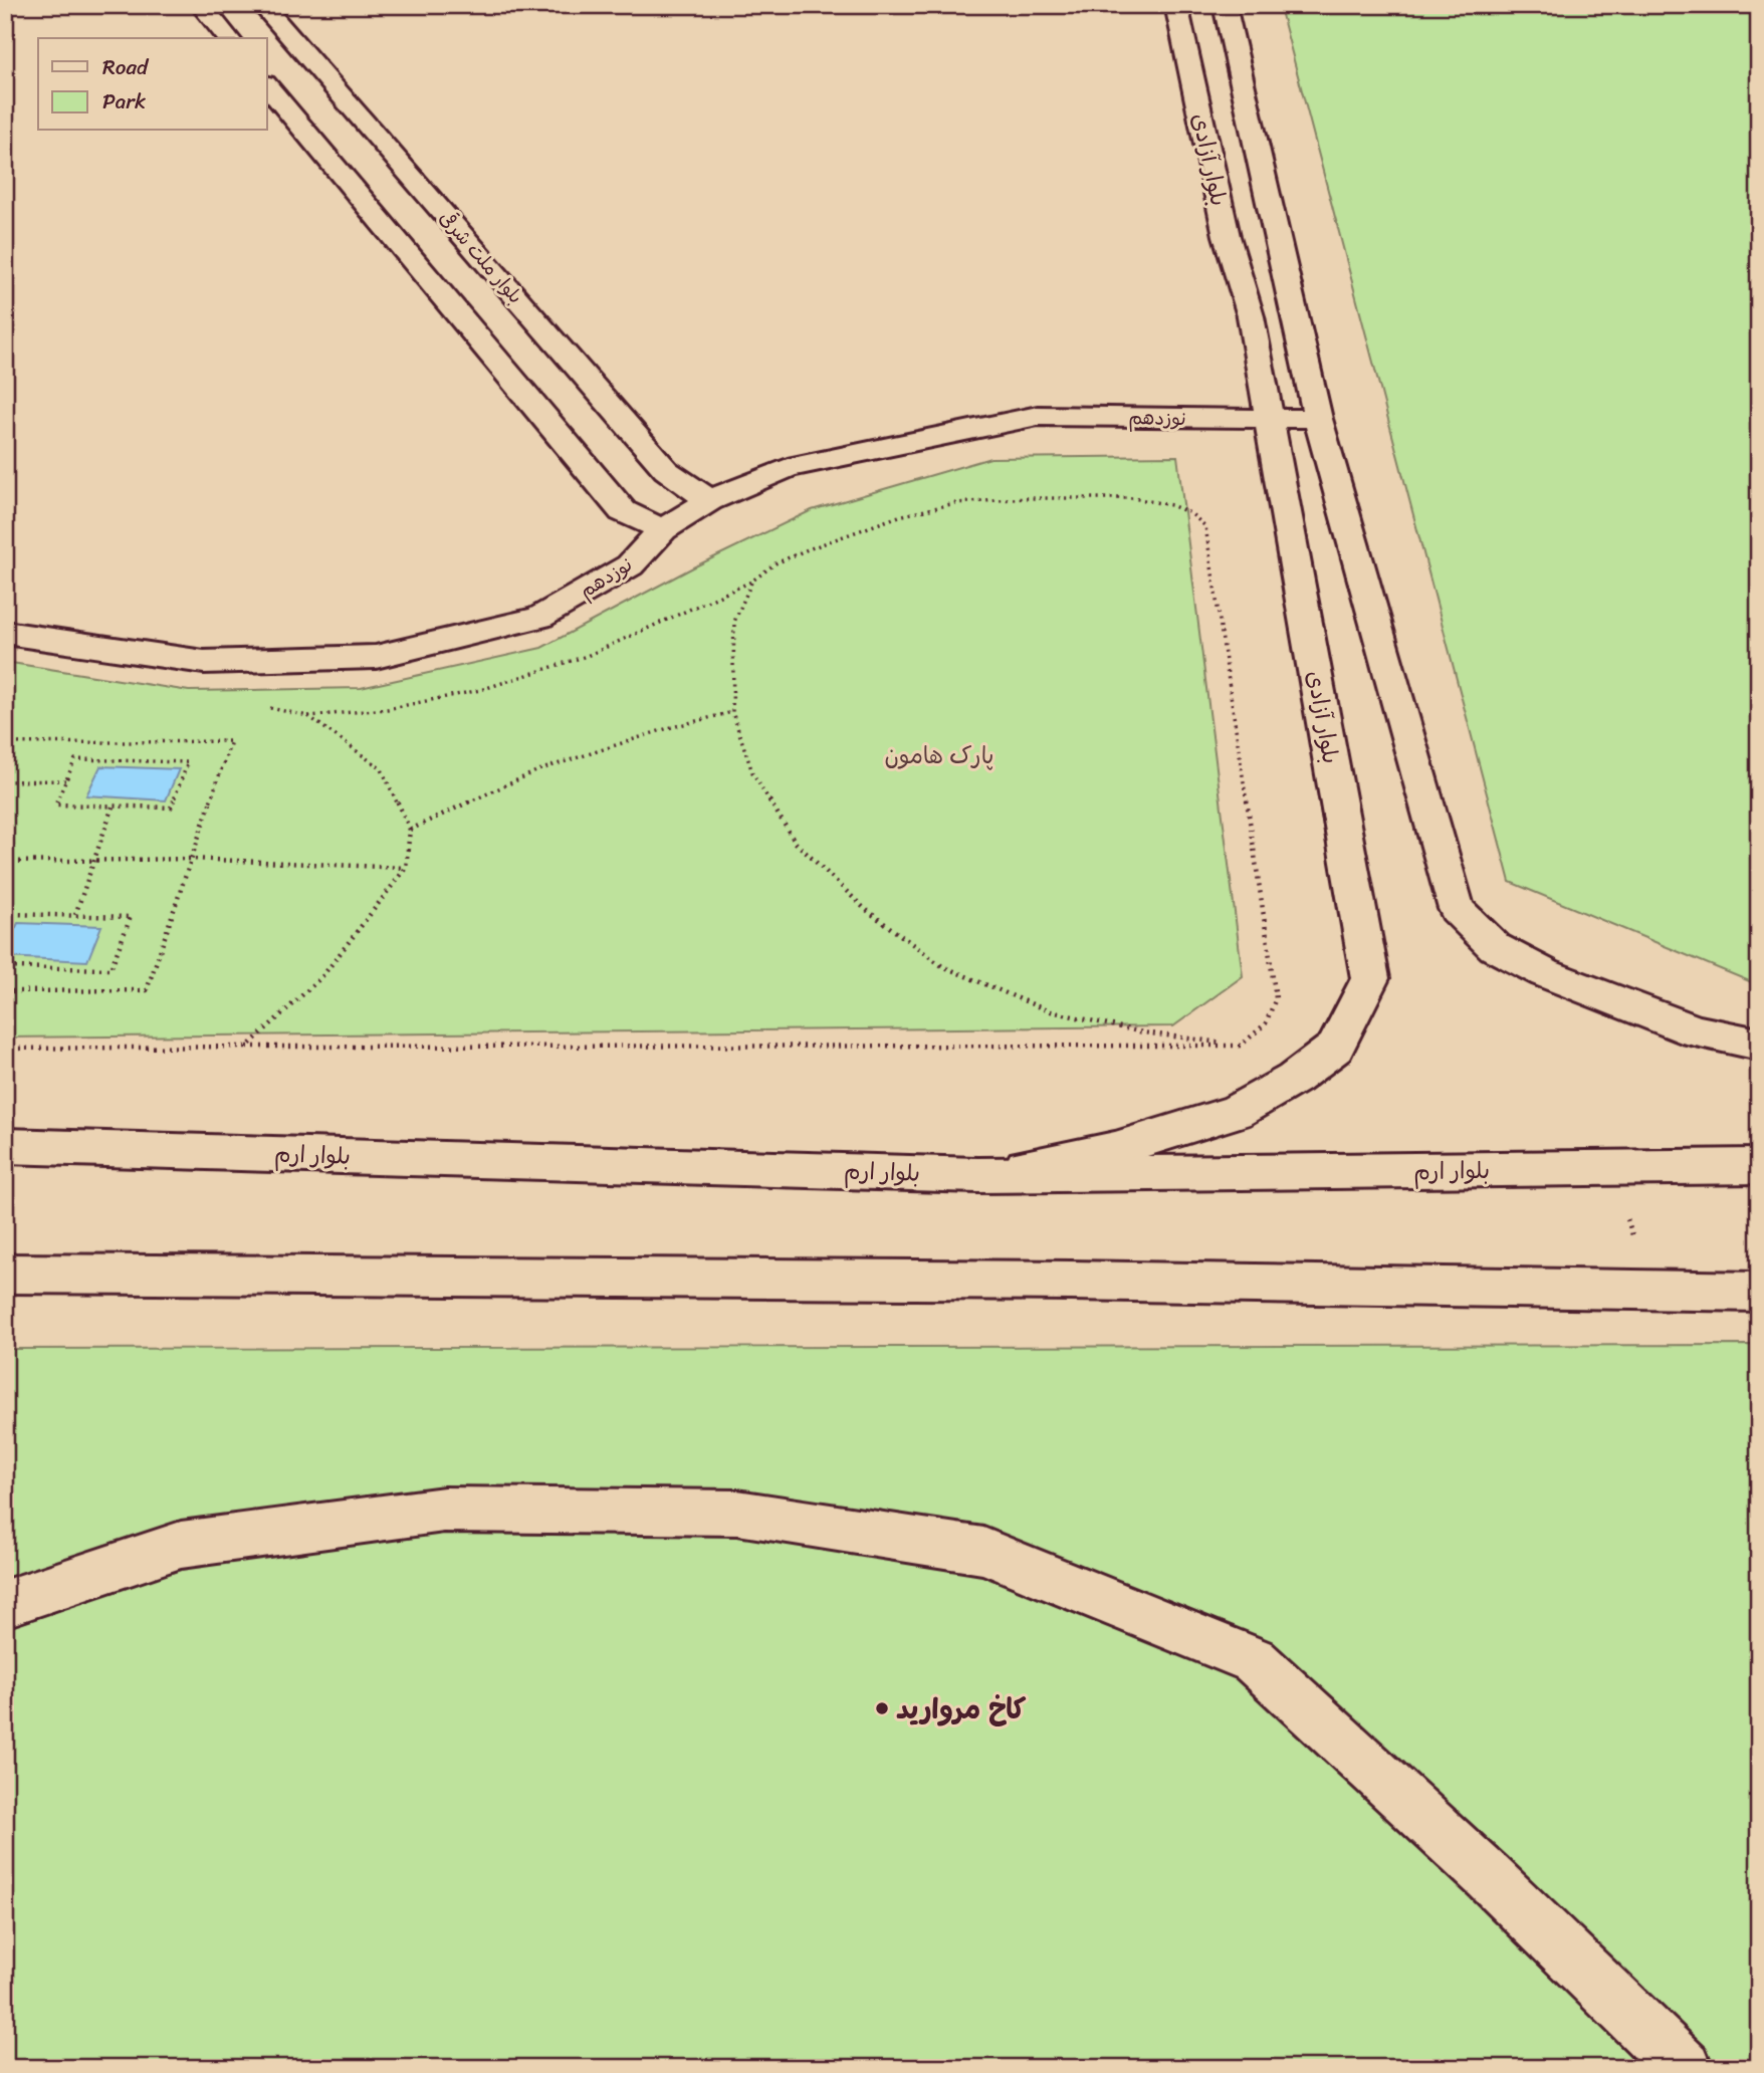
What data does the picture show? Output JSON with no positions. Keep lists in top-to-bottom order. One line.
{"streets":{"street":["بلوار آزادی","بلوار ملت شرقی","نوزدهم","بلوار ارم"]},"crossings":[["بلوار آزادی","نوزدهم"],["بلوار آزادی","بلوار ارم"],["بلوار ملت شرقی","نوزدهم"]],"parks":["پارک هامون"],"places":["کاخ مروارید"],"legend":["Road","Park"]}
